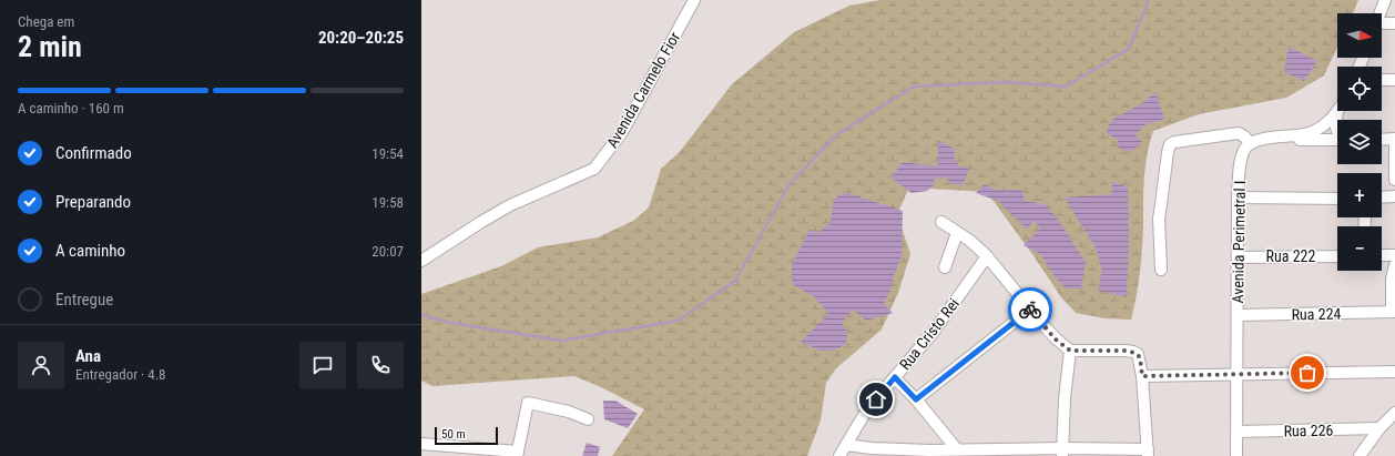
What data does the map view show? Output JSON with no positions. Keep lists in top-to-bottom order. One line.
{"streets":{"street":["Avenida Carmelo Fior","Avenida Perimetral I","Rua 222","Rua 224","Rua Cristo Rei","Rua 226"]},"crossings":[["Avenida Perimetral I","Rua 222"],["Avenida Perimetral I","Rua 224"],["Avenida Perimetral I","Rua 226"]],"scale_bar":"50 m","north":"right","page":{"heading":["2 min","Chega em","20:20–20:25"],"panel":["Ana","Entregador · 4.8"],"map_buttons":["+","−"],"bar":"A caminho · 160 m","list":[["Confirmado","19:54"],["Preparando","19:58"],["A caminho","20:07"],"Entregue"],"scale":"50 m"}}
